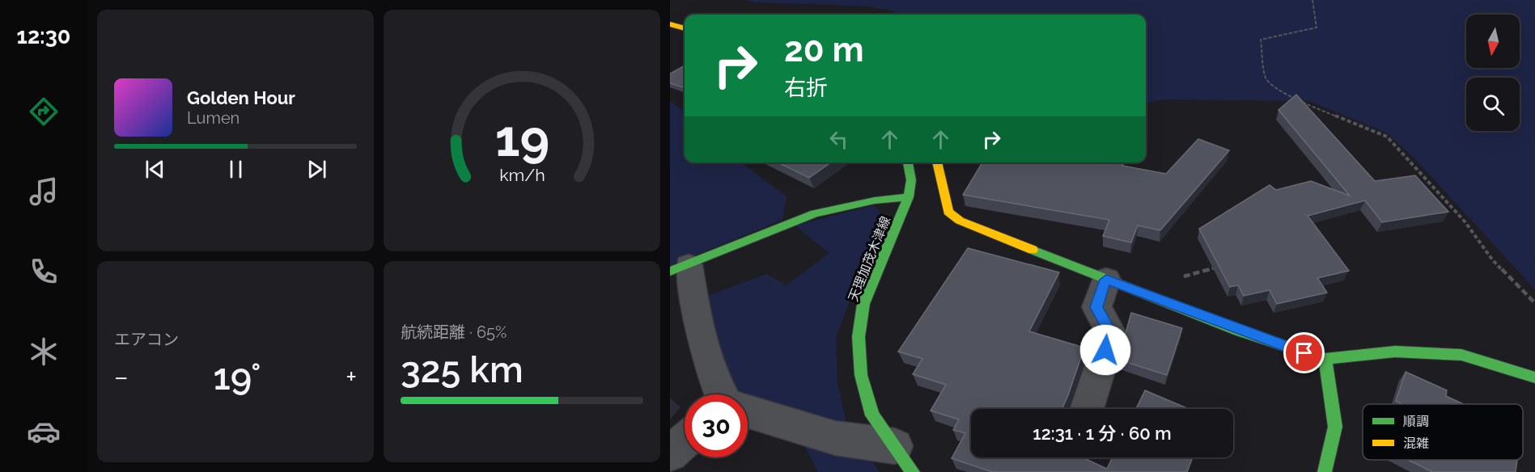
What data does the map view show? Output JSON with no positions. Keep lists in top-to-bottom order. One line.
{"streets":{"street":["天理加茂木津線"]},"legend":["順調","混雑"],"north":"bottom","page":{"tabs":"12:30","turn":["20 m","右折"],"song":["Golden Hour","Lumen"],"tile":["エアコン",["航続距離 · 65%","325 km"]],"heat":["−","19°","+"],"limit":"30","trip":"12:31 · 1 分 · 60 m","gauge":["19","km/h"]}}
